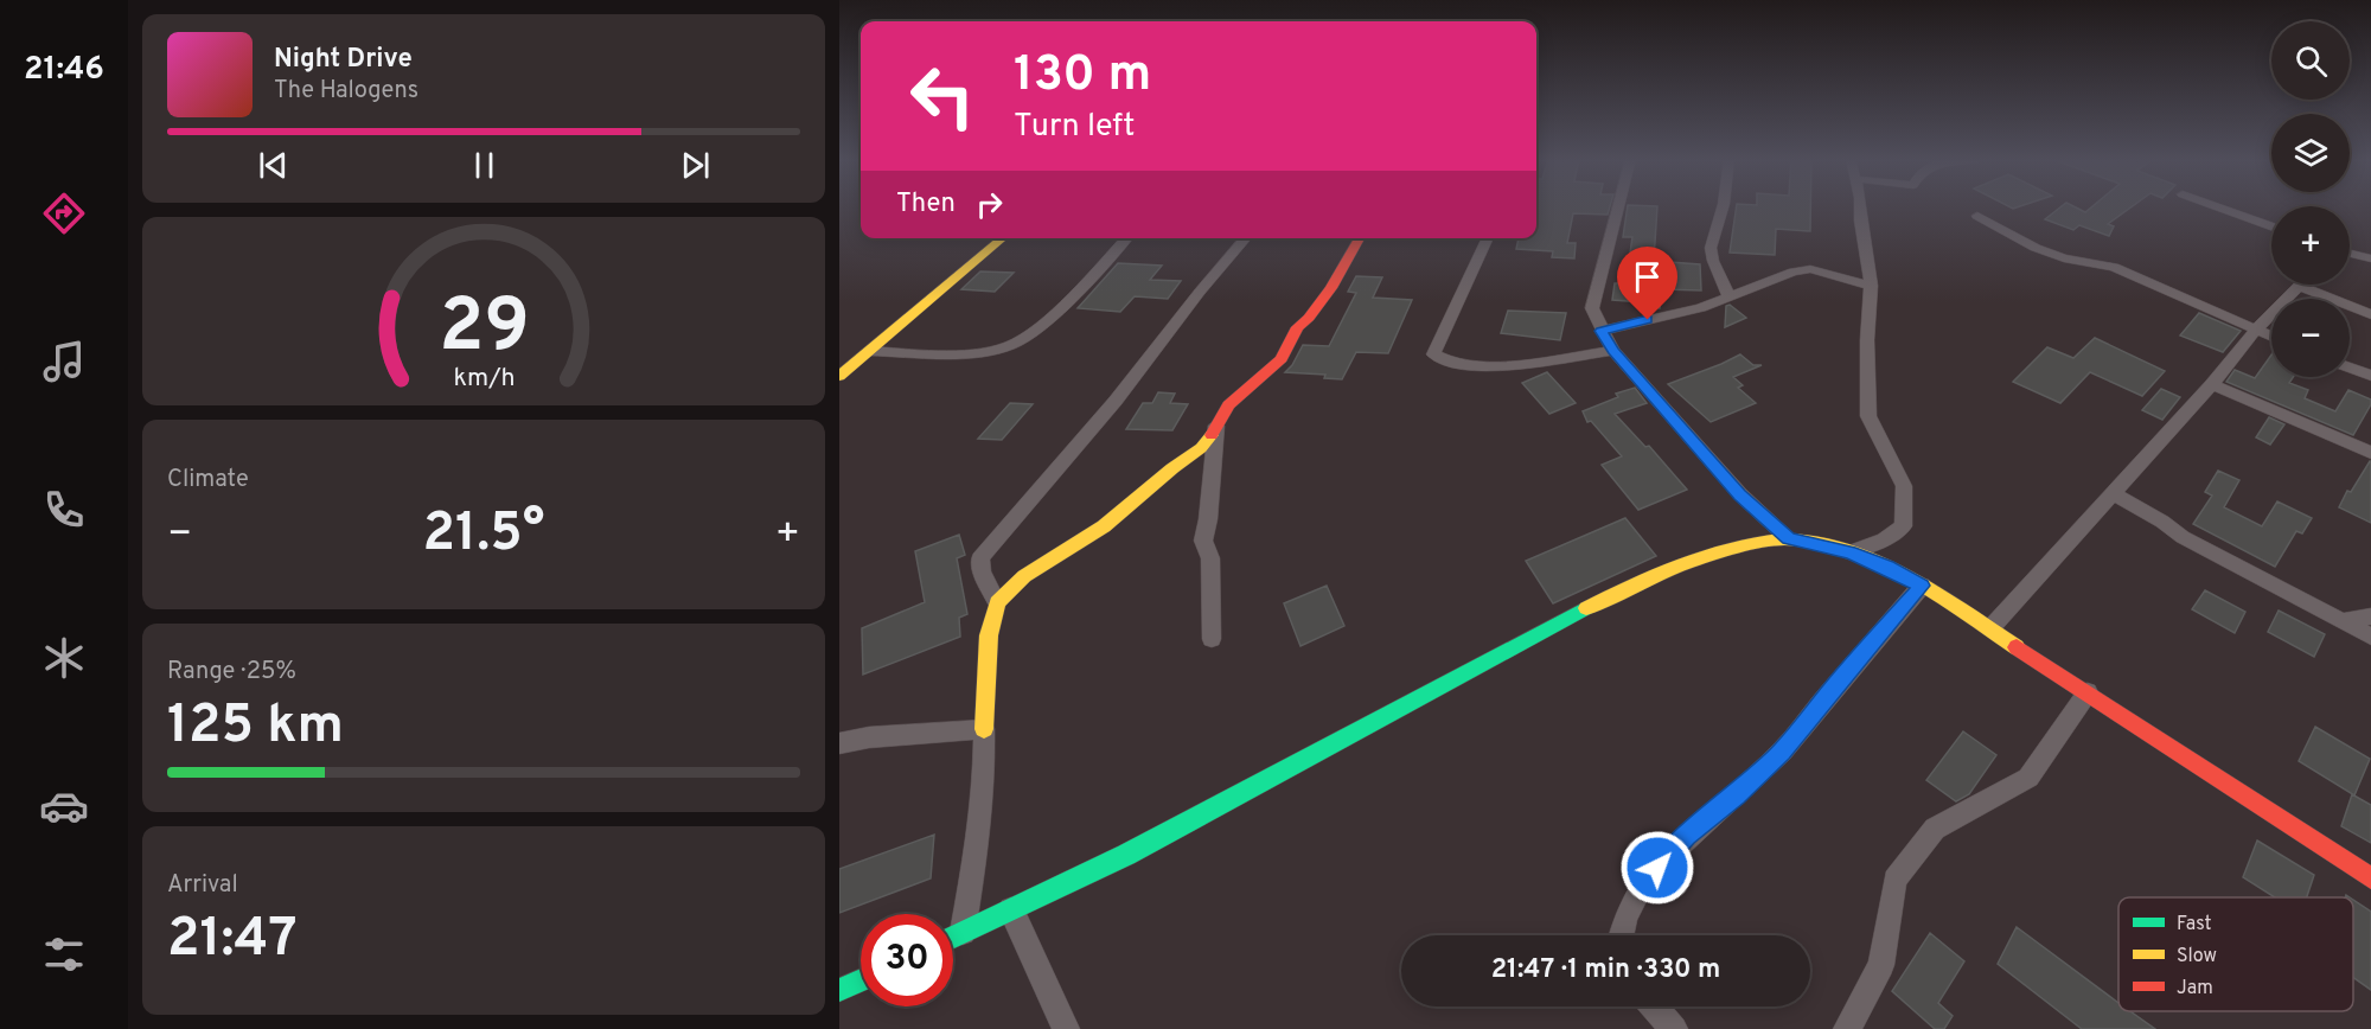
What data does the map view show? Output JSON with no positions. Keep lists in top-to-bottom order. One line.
{"legend":["Fast","Slow","Jam"],"page":{"tabs":"21:46","map_buttons":["+","−"],"turn":["130 m","Turn left"],"song":["Night Drive","The Halogens"],"then":"Then","tile":["Climate",["Range · 25%","125 km"],["Arrival","21:47"]],"heat":["−","21.5°","+"],"limit":"30","trip":"21:47 · 1 min · 330 m","gauge":["29","km/h"]}}
